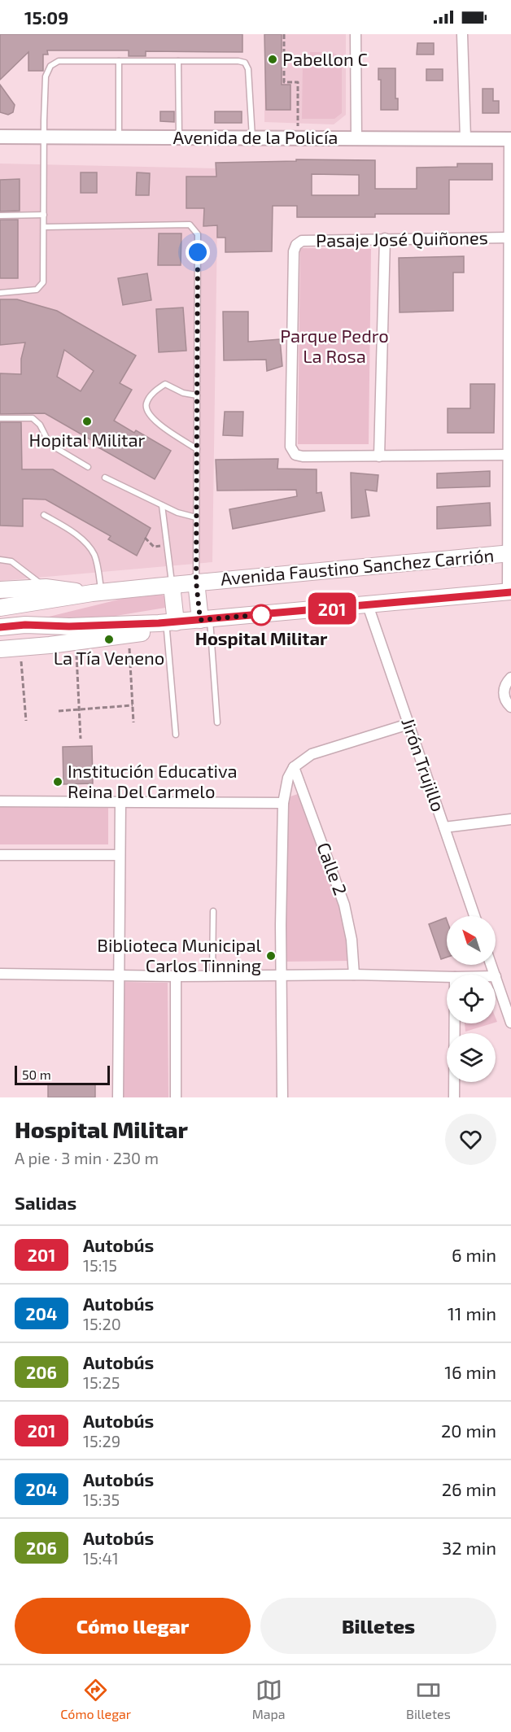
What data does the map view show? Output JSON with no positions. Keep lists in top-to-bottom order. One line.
{"streets":{"main road":["Avenida Faustino Sanchez Carrión"],"street":["Avenida de la Policía","Pasaje José Quiñones","Jirón Trujillo","Calle 2"]},"parks":["Parque Pedro La Rosa"],"places":["Pabellon C","Hopital Militar","Hospital Militar","La Tía Veneno","Institución Educativa Reina Del Carmelo","Biblioteca Municipal Carlos Tinning"],"lines":["bus line 201"],"scale_bar":"50 m","north":"top left","page":{"status":"15:09","on_map":"201","scale":"50 m","heading":[["Hospital Militar","A pie · 3 min · 230 m"],"Salidas"],"list":[{"mark":"201","name":"Autobús","note":"15:15","value":"6 min"},{"mark":"204","name":"Autobús","note":"15:20","value":"11 min"},{"mark":"206","name":"Autobús","note":"15:25","value":"16 min"},{"mark":"201","name":"Autobús","note":"15:29","value":"20 min"},{"mark":"204","name":"Autobús","note":"15:35","value":"26 min"},{"mark":"206","name":"Autobús","note":"15:41","value":"32 min"}],"buttons":["Cómo llegar","Billetes"],"tabs":["Cómo llegar","Mapa","Billetes"]}}
